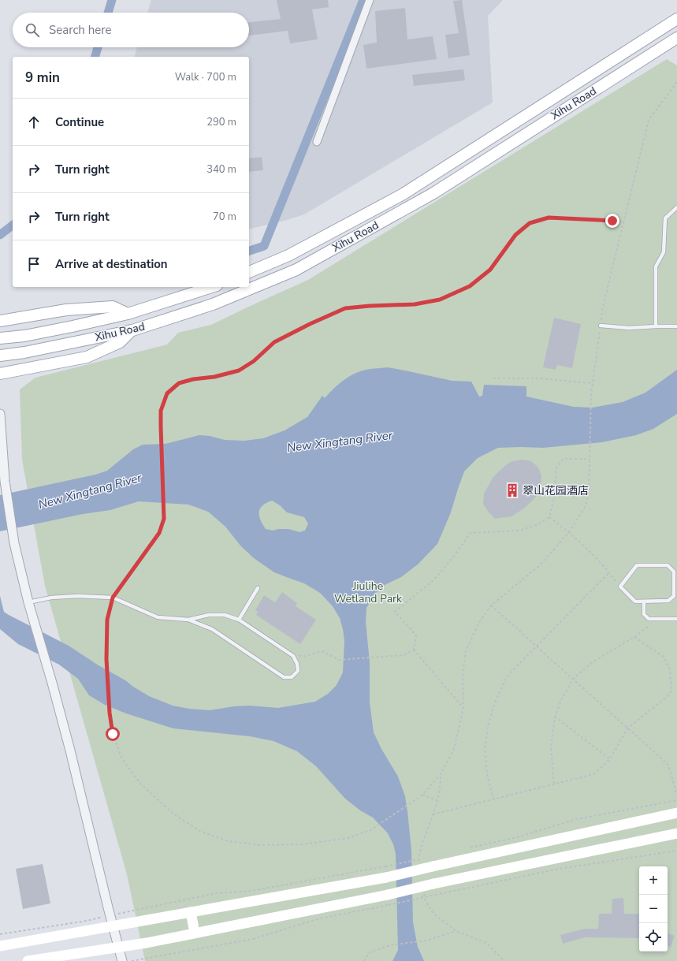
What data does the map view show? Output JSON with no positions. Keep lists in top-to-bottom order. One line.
{"streets":{"main road":["Xihu Road"]},"water":["New Xingtang River"],"parks":["Jiulihe Wetland Park"],"places":{"building":["翠山花园酒店"]},"page":{"search":"Search here","heading":["9 min","Walk · 700 m"],"list":[["Continue","290 m"],["Turn right","340 m"],["Turn right","70 m"],"Arrive at destination"],"map_buttons":["+","−"]}}
